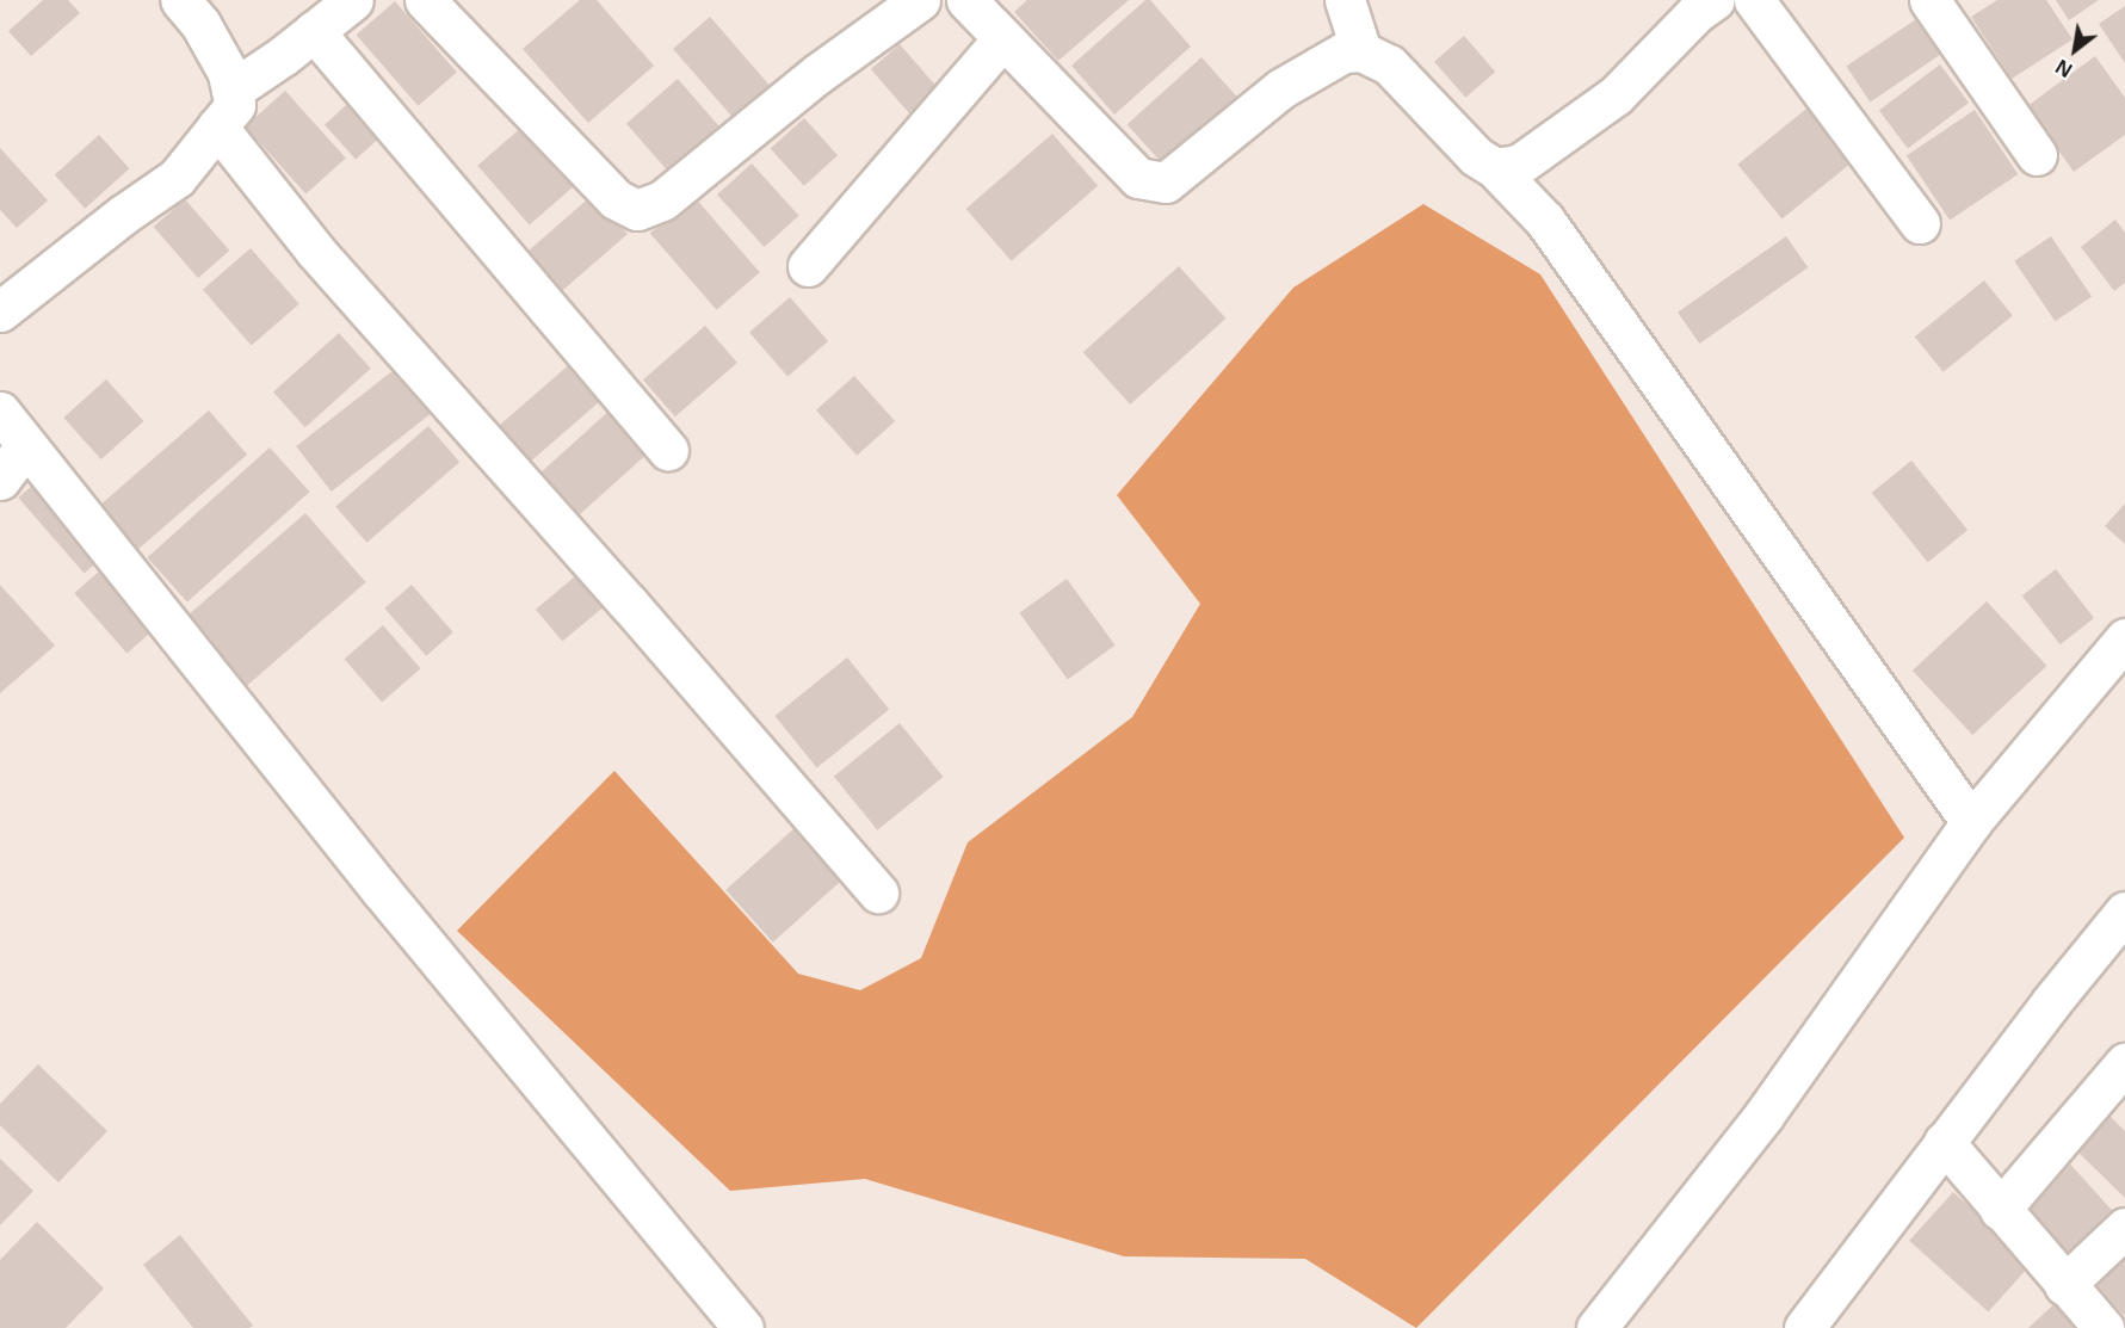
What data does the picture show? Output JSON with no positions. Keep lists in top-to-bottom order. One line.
{"north":"bottom left"}
